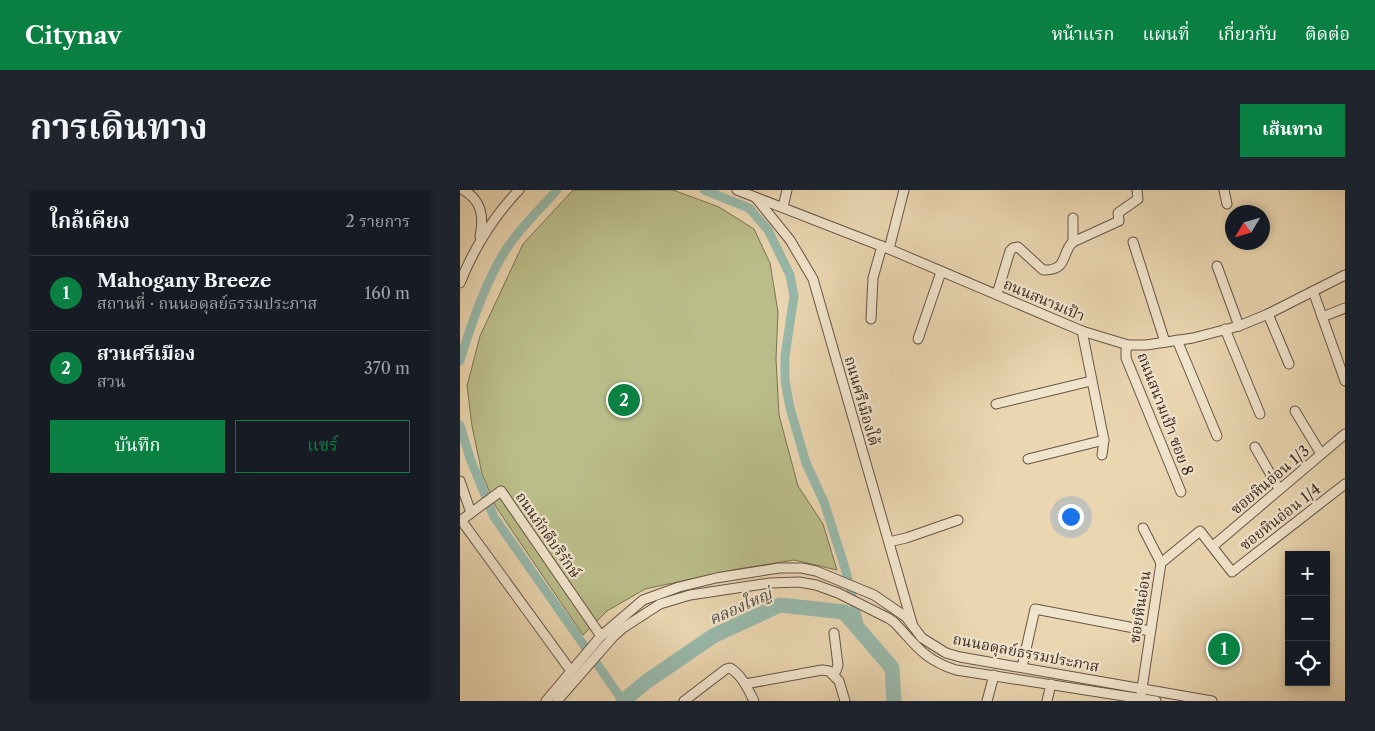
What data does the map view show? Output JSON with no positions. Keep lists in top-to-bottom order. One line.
{"streets":{"street":["ถนนสนามเป้า","ถนนศรีเมืองใต้","ถนนสนามเป้า ซอย 8","ซอยหินอ่อน 1/3","ซอยหินอ่อน 1/4","ถนนภักดีบริรักษ์","ซอยหินอ่อน","ถนนอดุลย์ธรรมประภาส"]},"crossings":[["ถนนสนามเป้า","ถนนศรีเมืองใต้"],["ถนนสนามเป้า","ถนนสนามเป้า ซอย 8"],["ถนนศรีเมืองใต้","ถนนอดุลย์ธรรมประภาส"],["ซอยหินอ่อน 1/3","ซอยหินอ่อน"],["ซอยหินอ่อน 1/4","ซอยหินอ่อน"],["ถนนภักดีบริรักษ์","ถนนอดุลย์ธรรมประภาส"],["ซอยหินอ่อน","ถนนอดุลย์ธรรมประภาส"]],"water":["คลองใหญ่"],"north":"bottom left","page":{"header":"Citynav","nav":["หน้าแรก","แผนที่","เกี่ยวกับ","ติดต่อ"],"title":"การเดินทาง","buttons":["เส้นทาง",["บันทึก","แชร์"]],"heading":["ใกล้เคียง","2 รายการ"],"list":[{"mark":"1","name":"Mahogany Breeze","note":"สถานที่ · ถนนอดุลย์ธรรมประภาส","value":"160 m"},{"mark":"2","name":"สวนศรีเมือง","note":"สวน","value":"370 m"}],"pins":["2","1"],"map_buttons":["+","−"]}}
